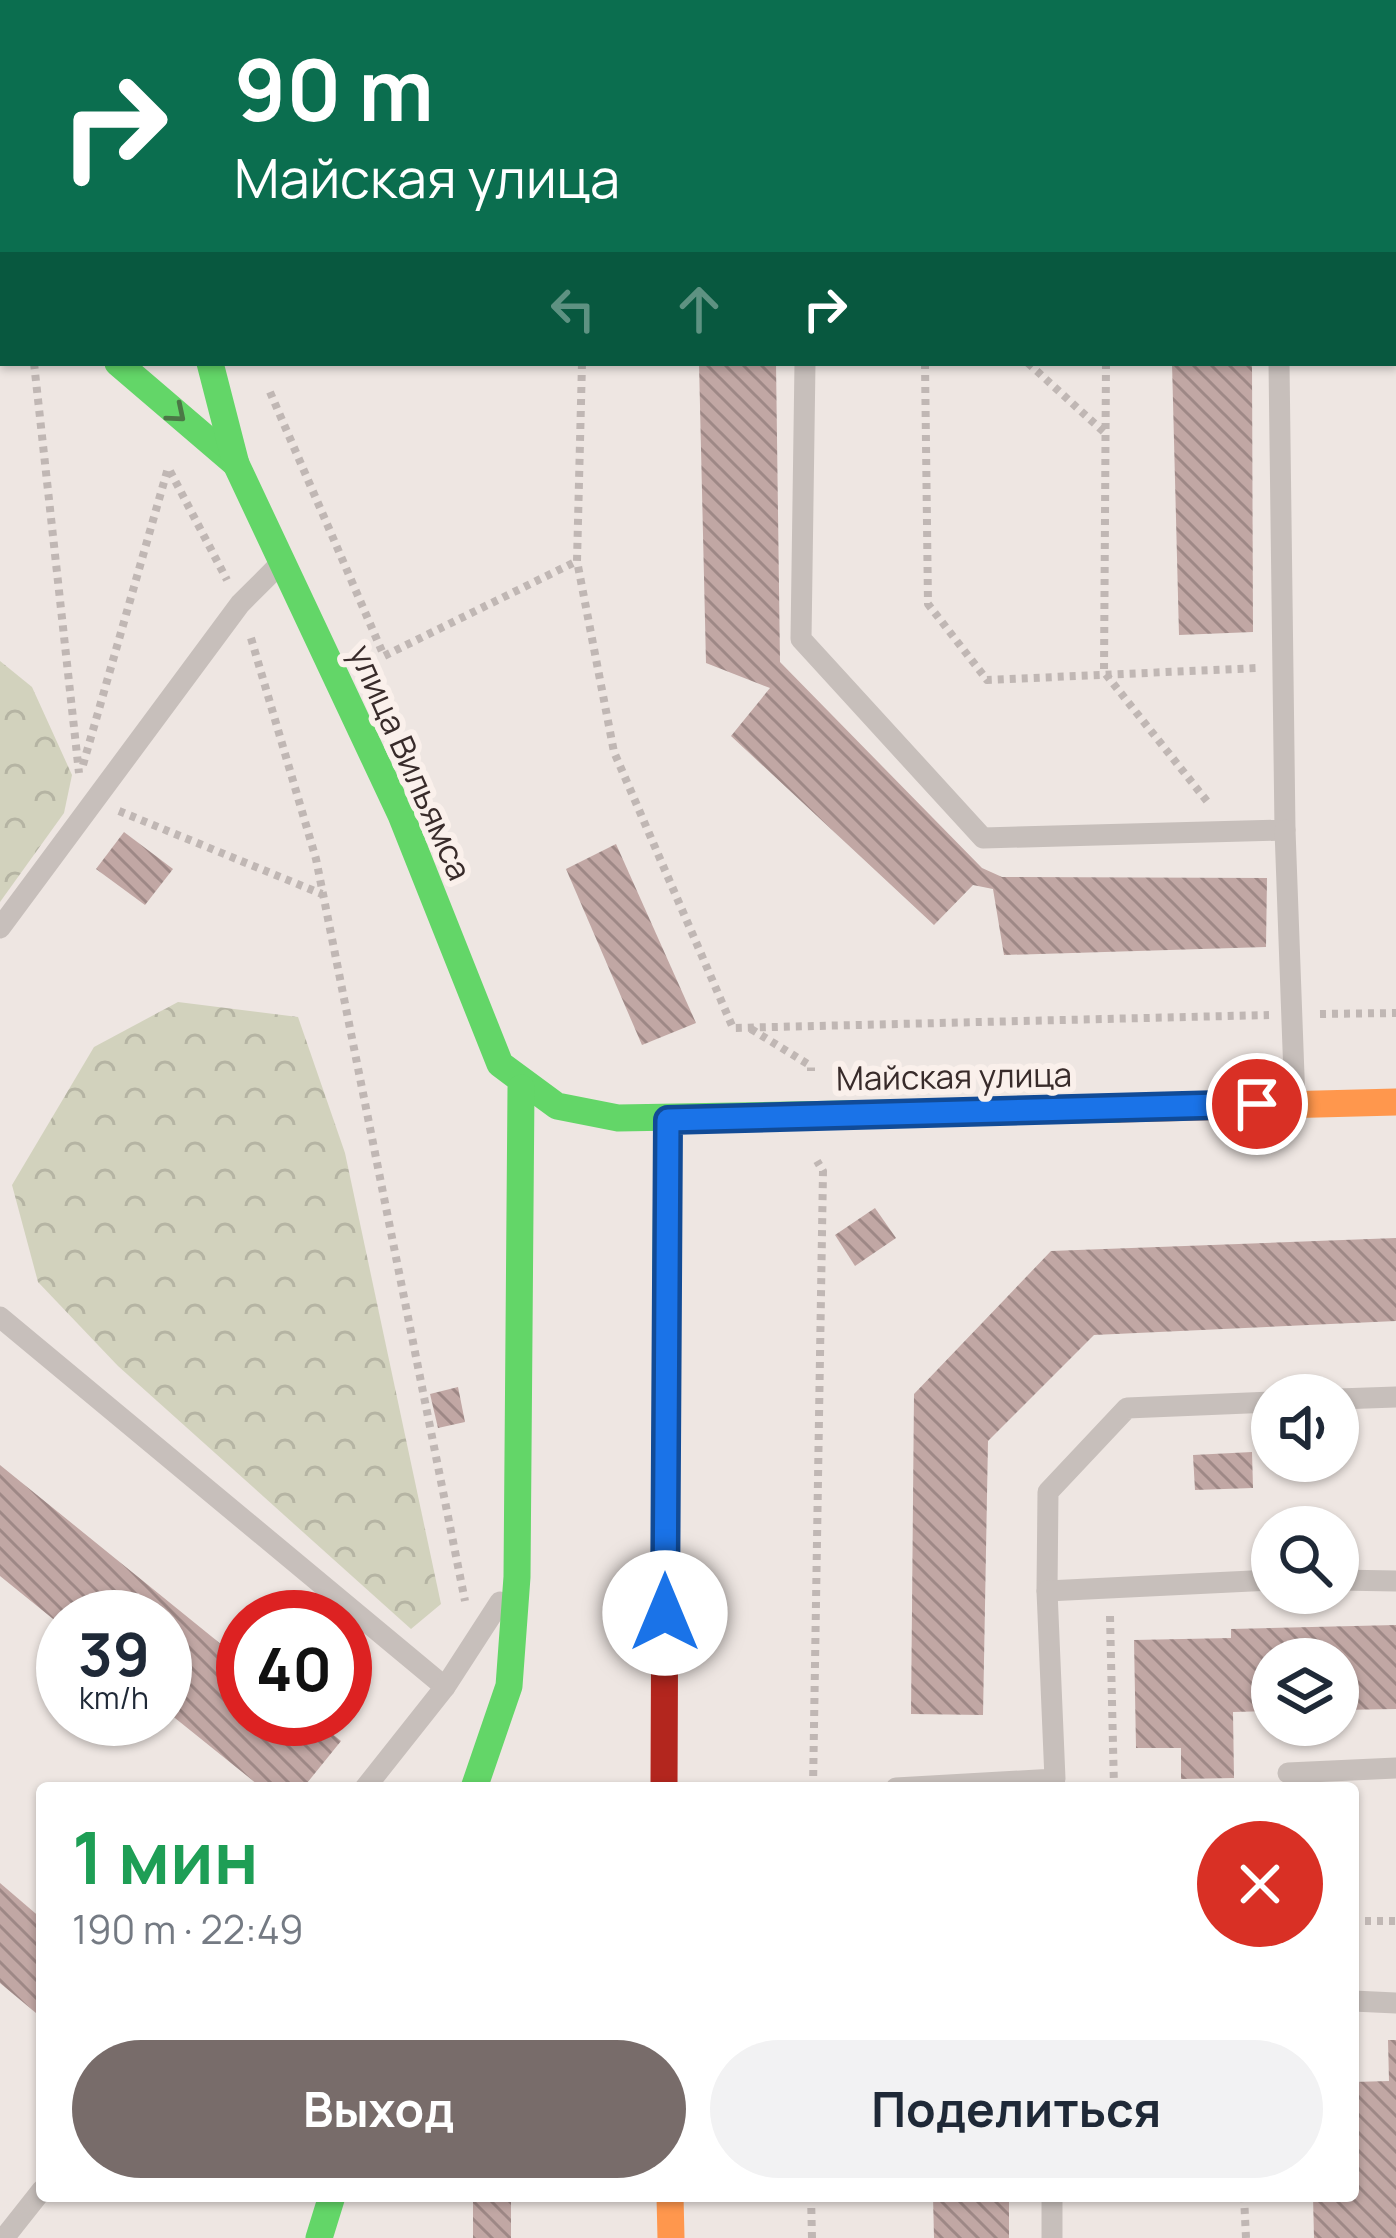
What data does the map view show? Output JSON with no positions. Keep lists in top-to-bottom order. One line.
{"streets":{"street":["улица Вильямса","Майская улица"]},"crossings":[["улица Вильямса","Майская улица"]],"page":{"turn":["90 m","Майская улица"],"speed":"39 km/h","limit":"40","heading":["1 мин","190 m · 22:49"],"buttons":["Выход","Поделиться"]}}
